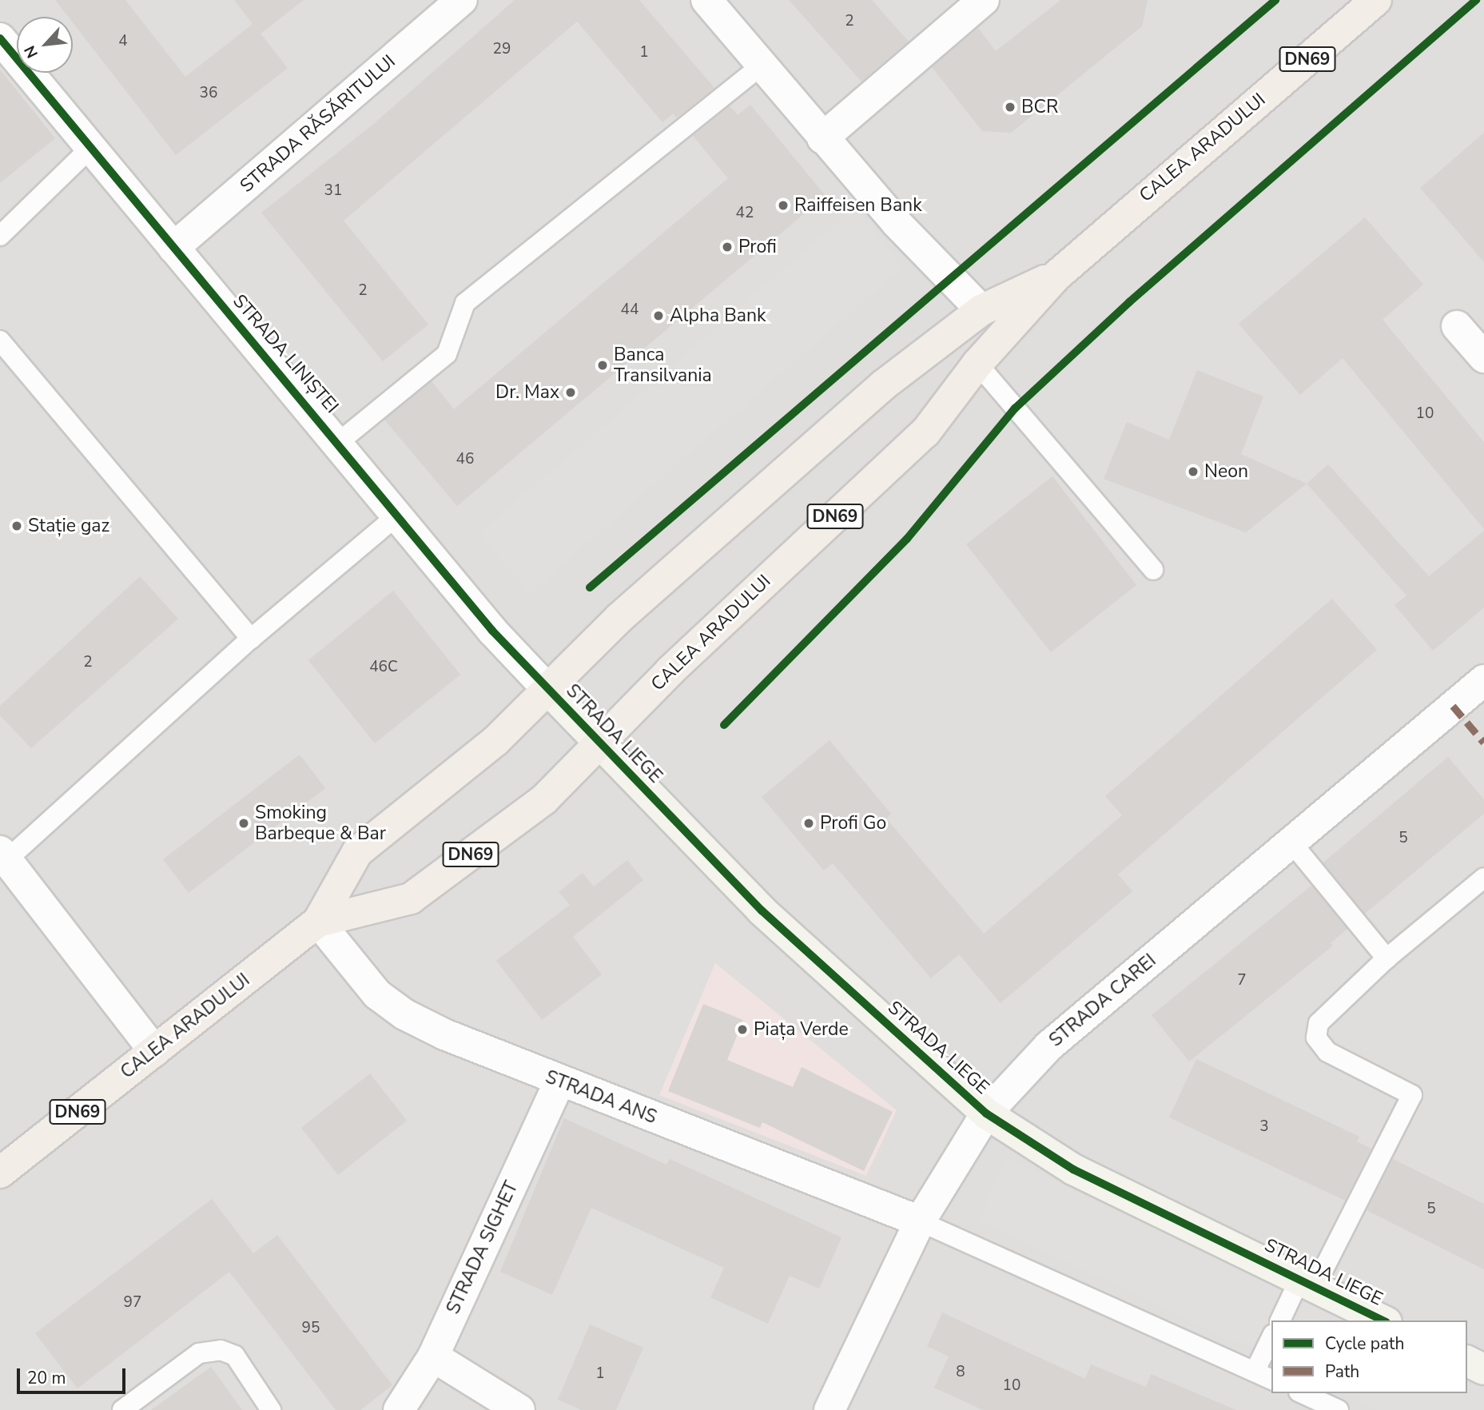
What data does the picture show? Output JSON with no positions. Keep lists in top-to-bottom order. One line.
{"streets":{"main road":["DN69","CALEA ARADULUI"],"street":["STRADA RĂSĂRITULUI","STRADA LINIȘTEI","STRADA LIEGE","STRADA CAREI","STRADA ANS","STRADA SIGHET"]},"crossings":[["STRADA RĂSĂRITULUI","STRADA LINIȘTEI"],["CALEA ARADULUI","STRADA LINIȘTEI"],["CALEA ARADULUI","STRADA LIEGE"],["CALEA ARADULUI","STRADA ANS"],["STRADA LINIȘTEI","STRADA LIEGE"],["STRADA LIEGE","STRADA CAREI"],["STRADA CAREI","STRADA ANS"],["STRADA ANS","STRADA SIGHET"]],"places":["BCR","Raiffeisen Bank","Profi","Alpha Bank","Banca Transilvania","Dr. Max","Neon","Stație gaz","Smoking Barbeque & Bar","Profi Go","Piața Verde"],"house_numbers":["2","4","29","1","36","31","42","2","44","10","46","2","46C","5","7","3","5","97","95","8","1","10"],"legend":["Cycle path","Path"],"scale_bar":"20 m","north":"bottom left"}
